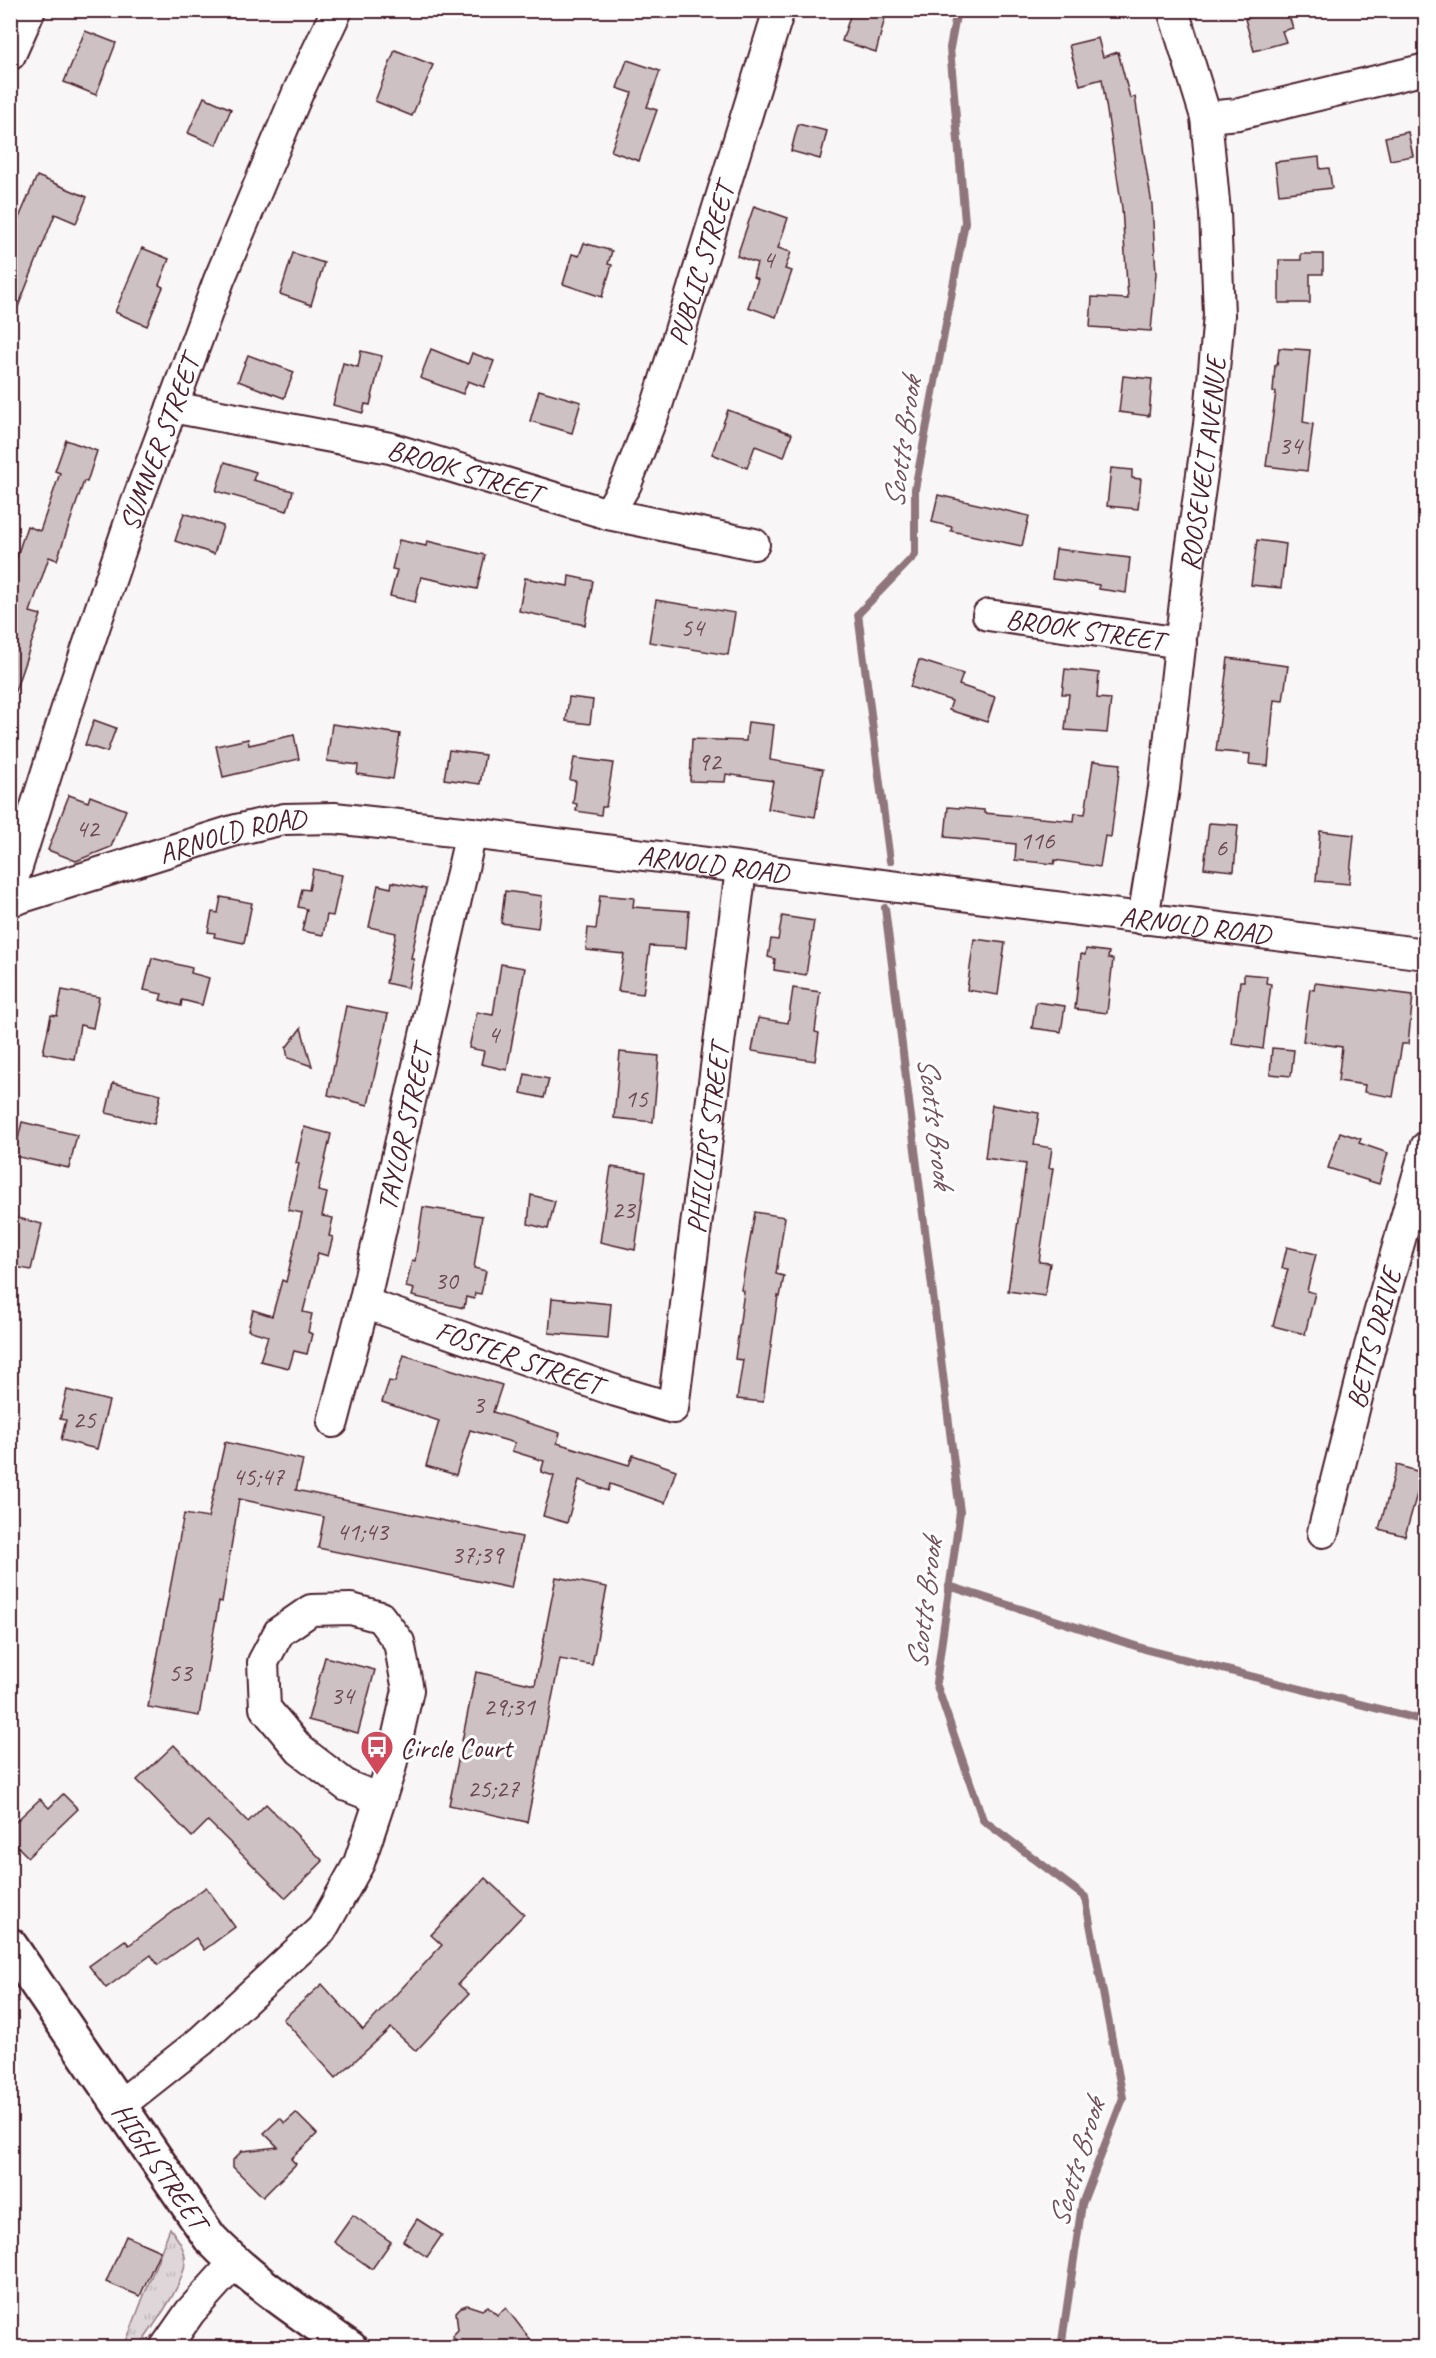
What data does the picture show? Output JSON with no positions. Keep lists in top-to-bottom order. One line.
{"streets":{"street":["PUBLIC STREET","SUMNER STREET","ROOSEVELT AVENUE","BROOK STREET","ARNOLD ROAD","TAYLOR STREET","PHILLIPS STREET","BETTS DRIVE","FOSTER STREET","HIGH STREET"]},"crossings":[["PUBLIC STREET","BROOK STREET"],["SUMNER STREET","BROOK STREET"],["ROOSEVELT AVENUE","BROOK STREET"],["ROOSEVELT AVENUE","ARNOLD ROAD"],["ARNOLD ROAD","TAYLOR STREET"],["ARNOLD ROAD","PHILLIPS STREET"],["TAYLOR STREET","FOSTER STREET"],["PHILLIPS STREET","FOSTER STREET"]],"water":["Scotts Brook"],"places":{"bus stop":["Circle Court"]},"house_numbers":["4","34","54","92","42","116","6","4","15","23","30","3","25","45;47","41;43","37;39","53","34","29;31","25;27"]}
